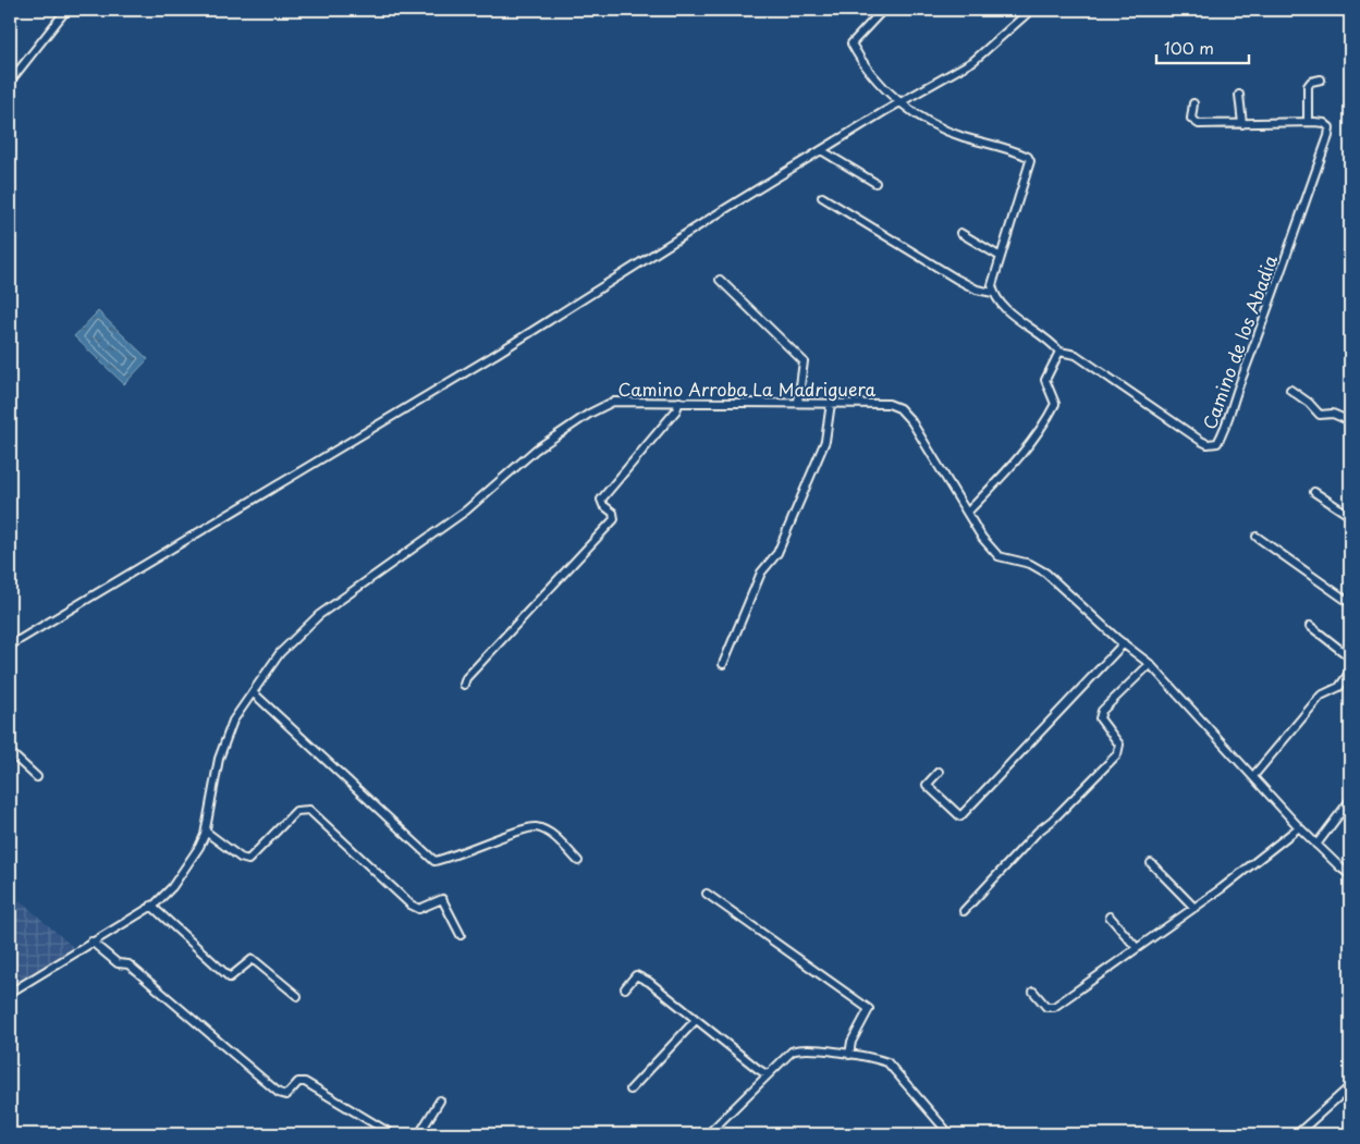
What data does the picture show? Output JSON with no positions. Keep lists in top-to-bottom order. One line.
{"streets":{"street":["Camino de los Abadia","Camino Arroba La Madriguera"]},"scale_bar":"100 m"}
